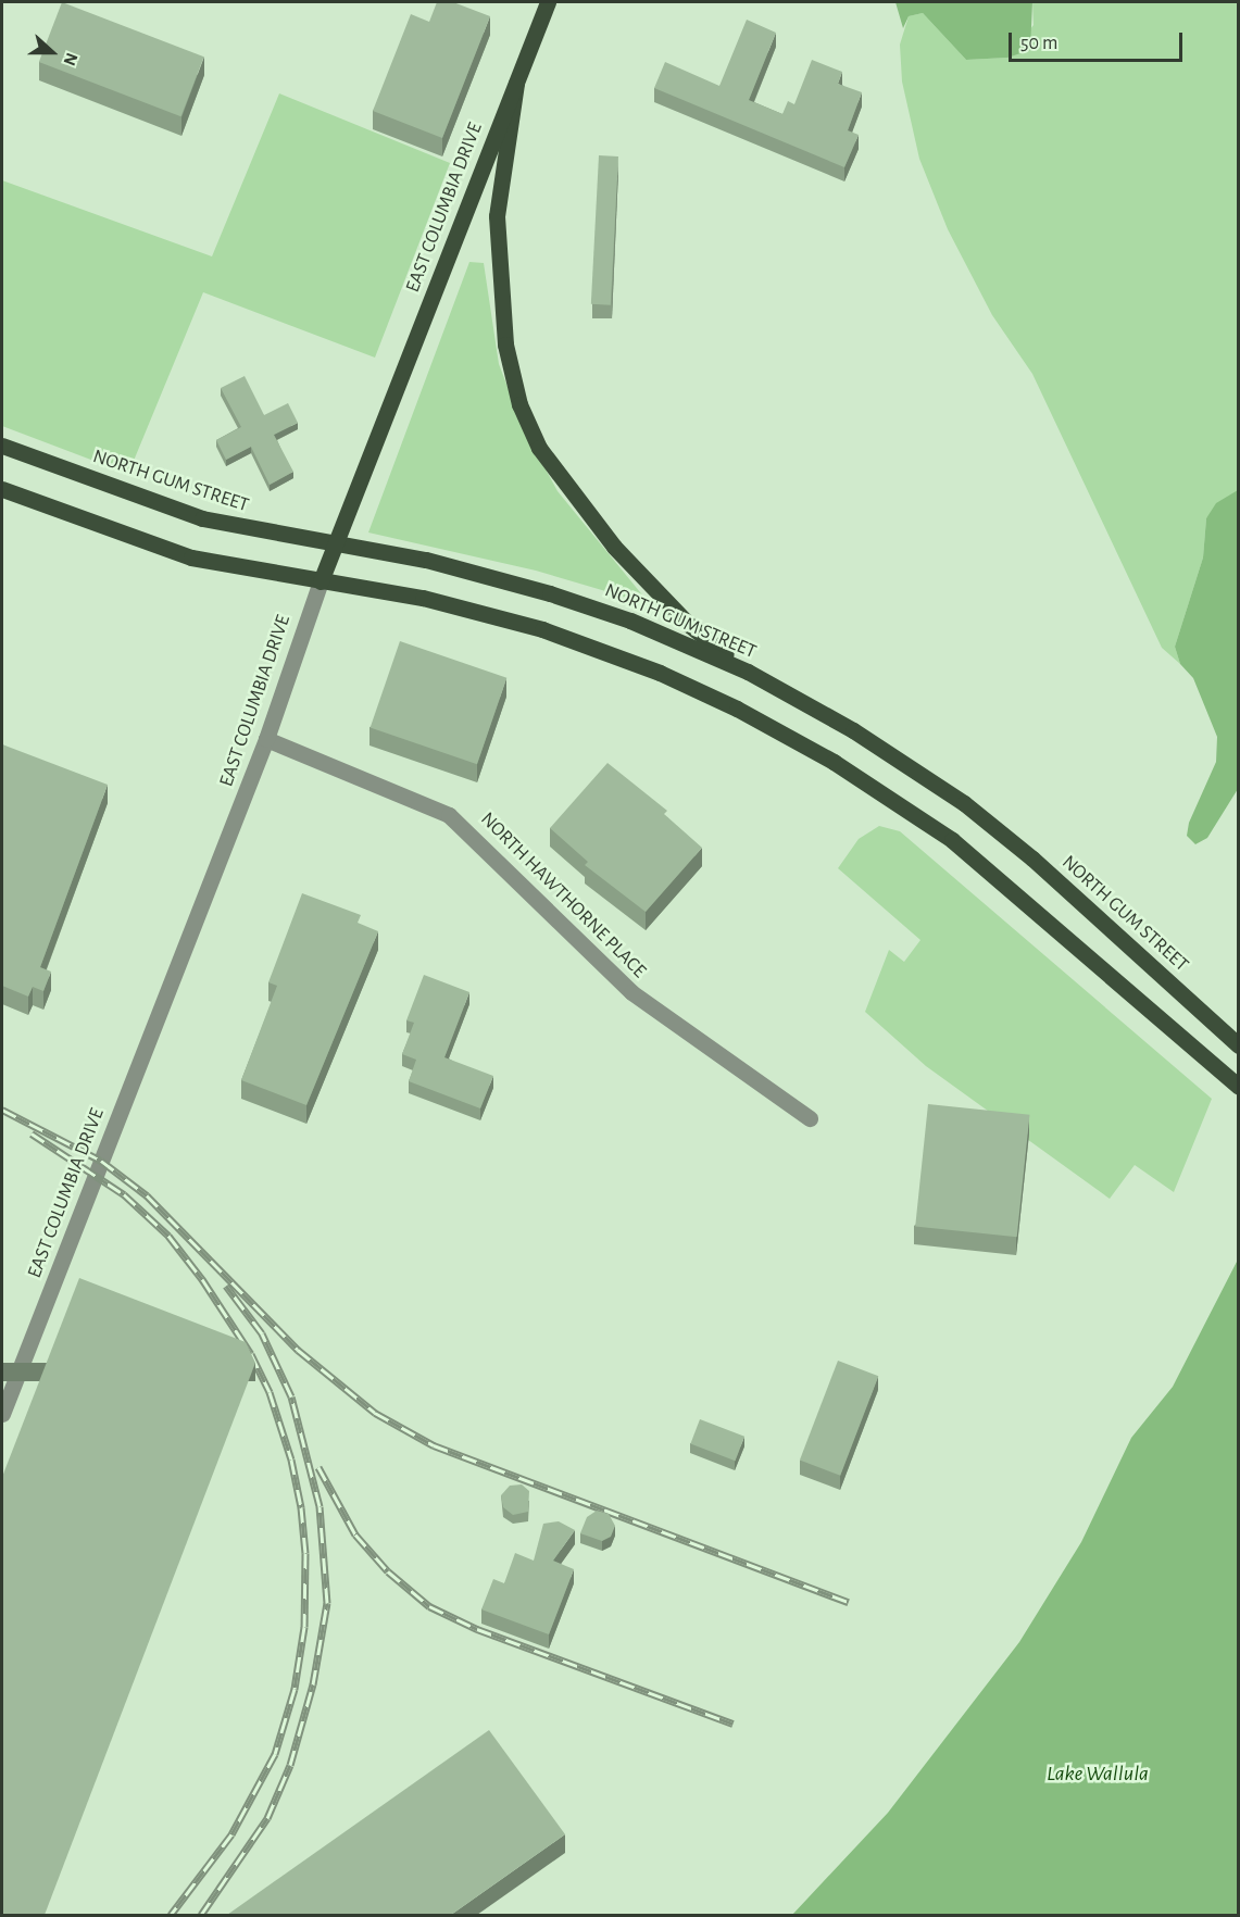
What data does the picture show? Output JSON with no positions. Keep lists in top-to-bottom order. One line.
{"streets":{"main road":["EAST COLUMBIA DRIVE","NORTH GUM STREET"],"street":["NORTH HAWTHORNE PLACE"]},"crossings":[["EAST COLUMBIA DRIVE","NORTH GUM STREET"],["EAST COLUMBIA DRIVE","NORTH HAWTHORNE PLACE"]],"water":["Lake Wallula"],"scale_bar":"50 m","north":"right"}
